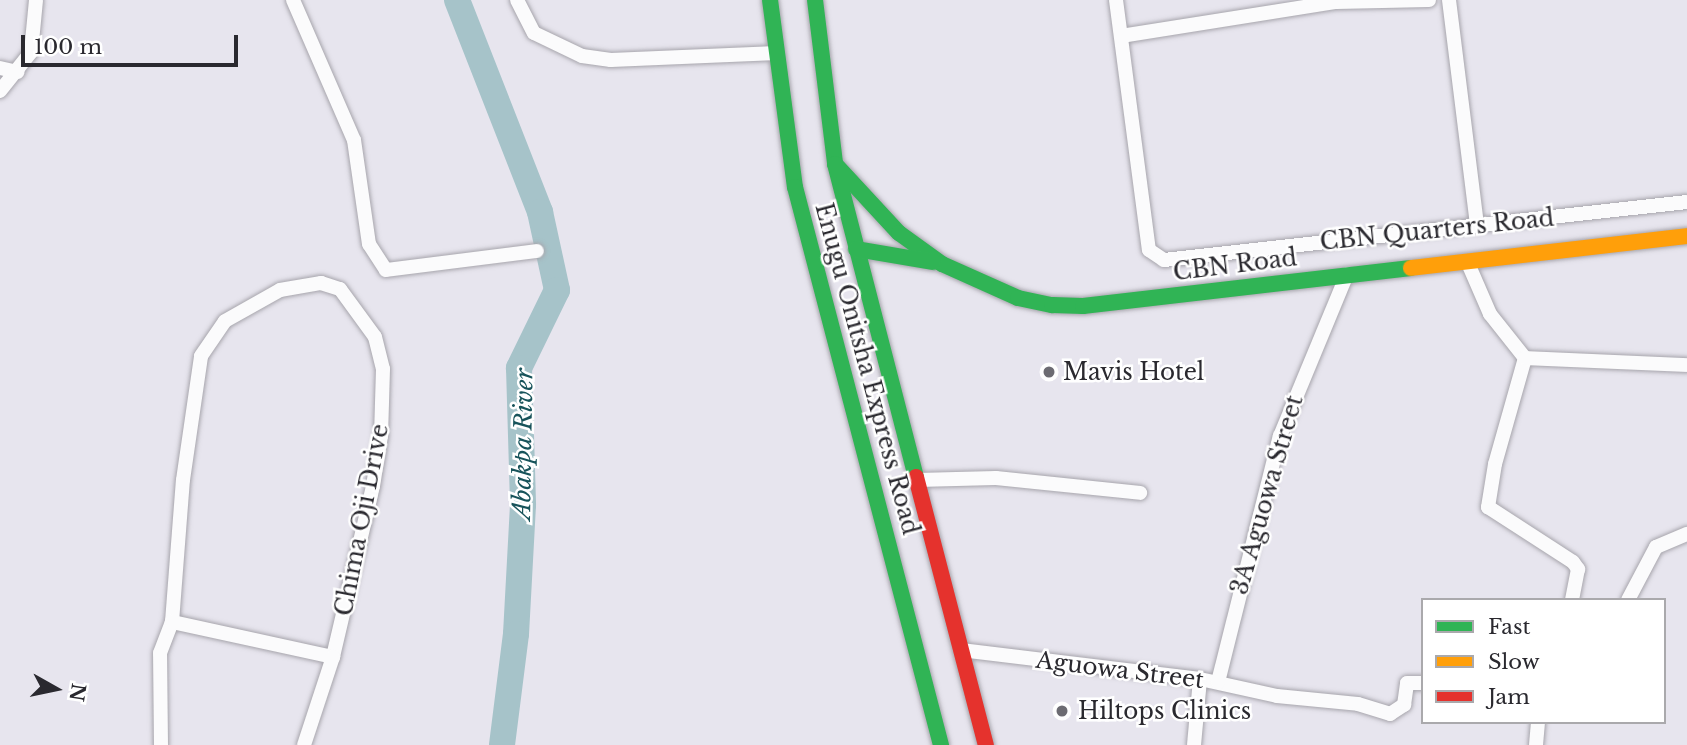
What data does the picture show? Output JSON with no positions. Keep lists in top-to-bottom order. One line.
{"streets":{"main road":["CBN Road","Enugu Onitsha Express Road"],"street":["CBN Quarters Road","3A Aguowa Street","Chima Oji Drive","Aguowa Street"]},"crossings":[["CBN Road","Enugu Onitsha Express Road"],["CBN Road","3A Aguowa Street"],["Enugu Onitsha Express Road","Aguowa Street"],["3A Aguowa Street","Aguowa Street"]],"water":["Abakpa River"],"places":["Mavis Hotel","Hiltops Clinics"],"legend":["Fast","Slow","Jam"],"scale_bar":"100 m","north":"right"}
